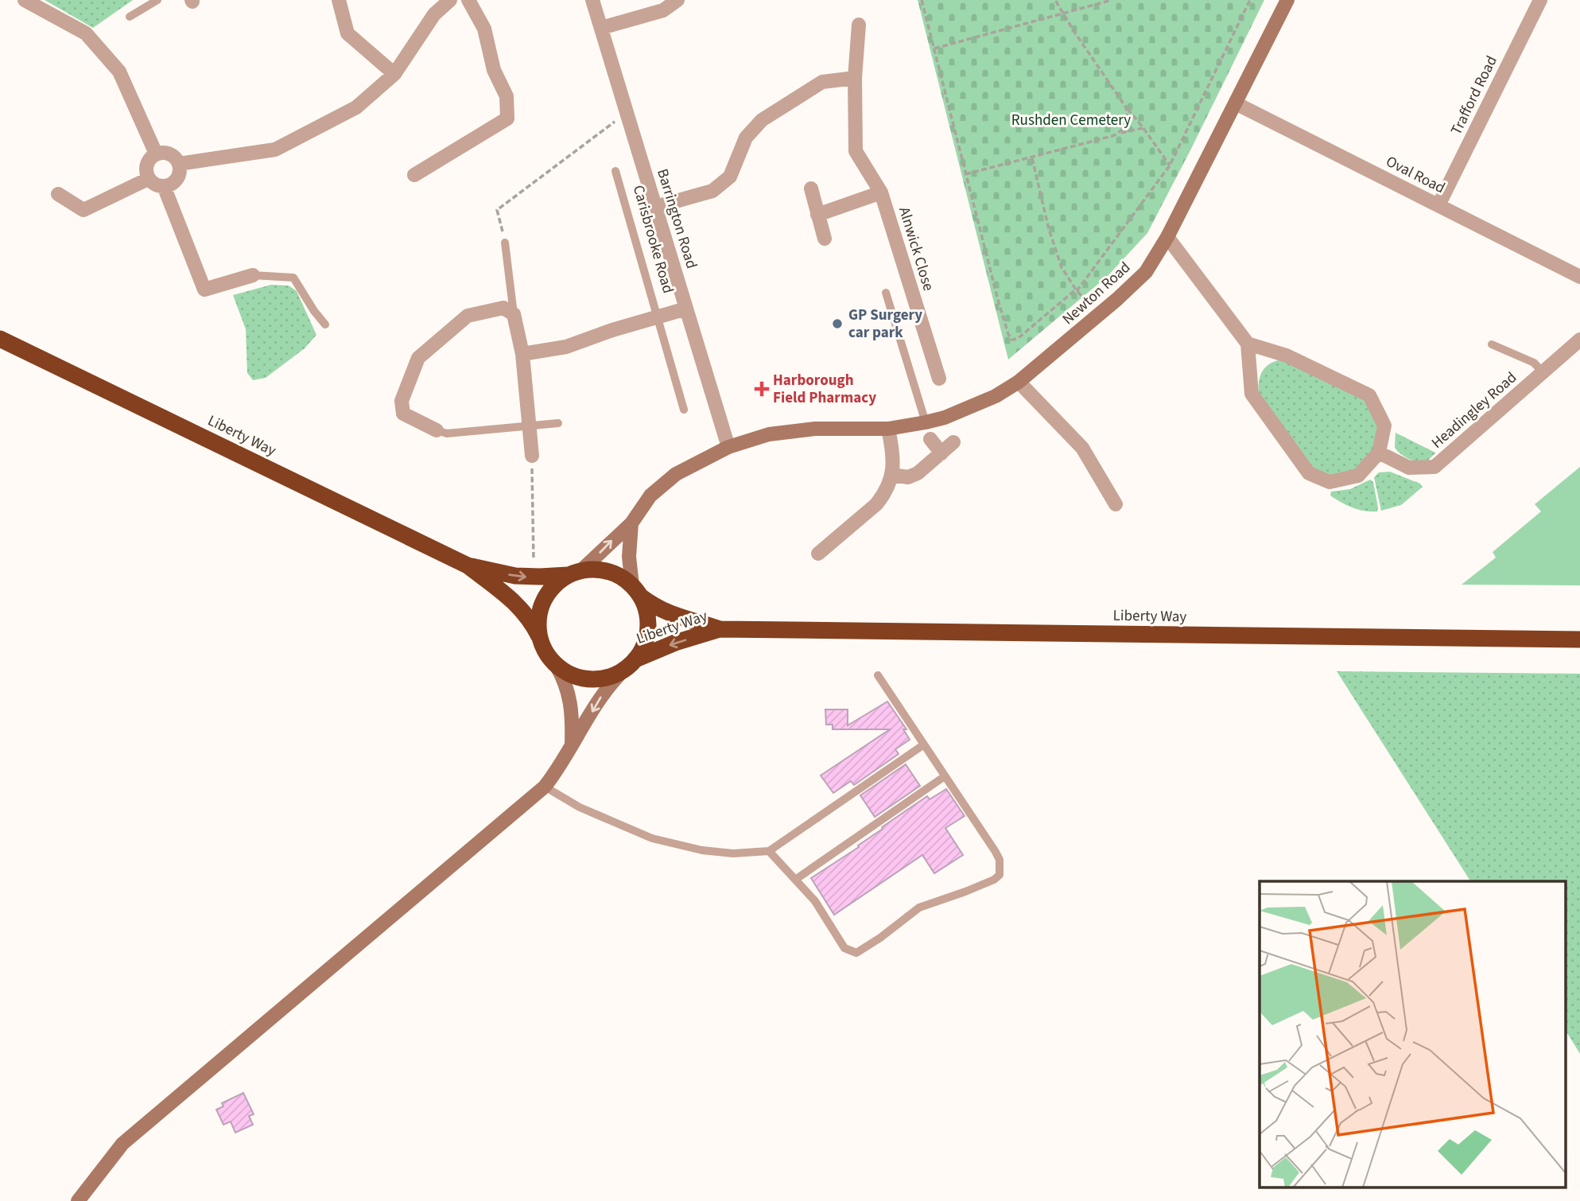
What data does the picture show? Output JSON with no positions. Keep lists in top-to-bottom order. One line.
{"streets":{"highway":["Liberty Way"],"street":["Trafford Road","Oval Road","Barrington Road","Carisbrooke Road","Alnwick Close","Newton Road","Headingley Road"]},"crossings":[["Trafford Road","Oval Road"],["Oval Road","Newton Road"],["Barrington Road","Carisbrooke Road"],["Barrington Road","Newton Road"],["Newton Road","Liberty Way"]],"parks":["Rushden Cemetery"],"places":{"other":["GP Surgery car park"],"health":["Harborough Field Pharmacy"]}}
